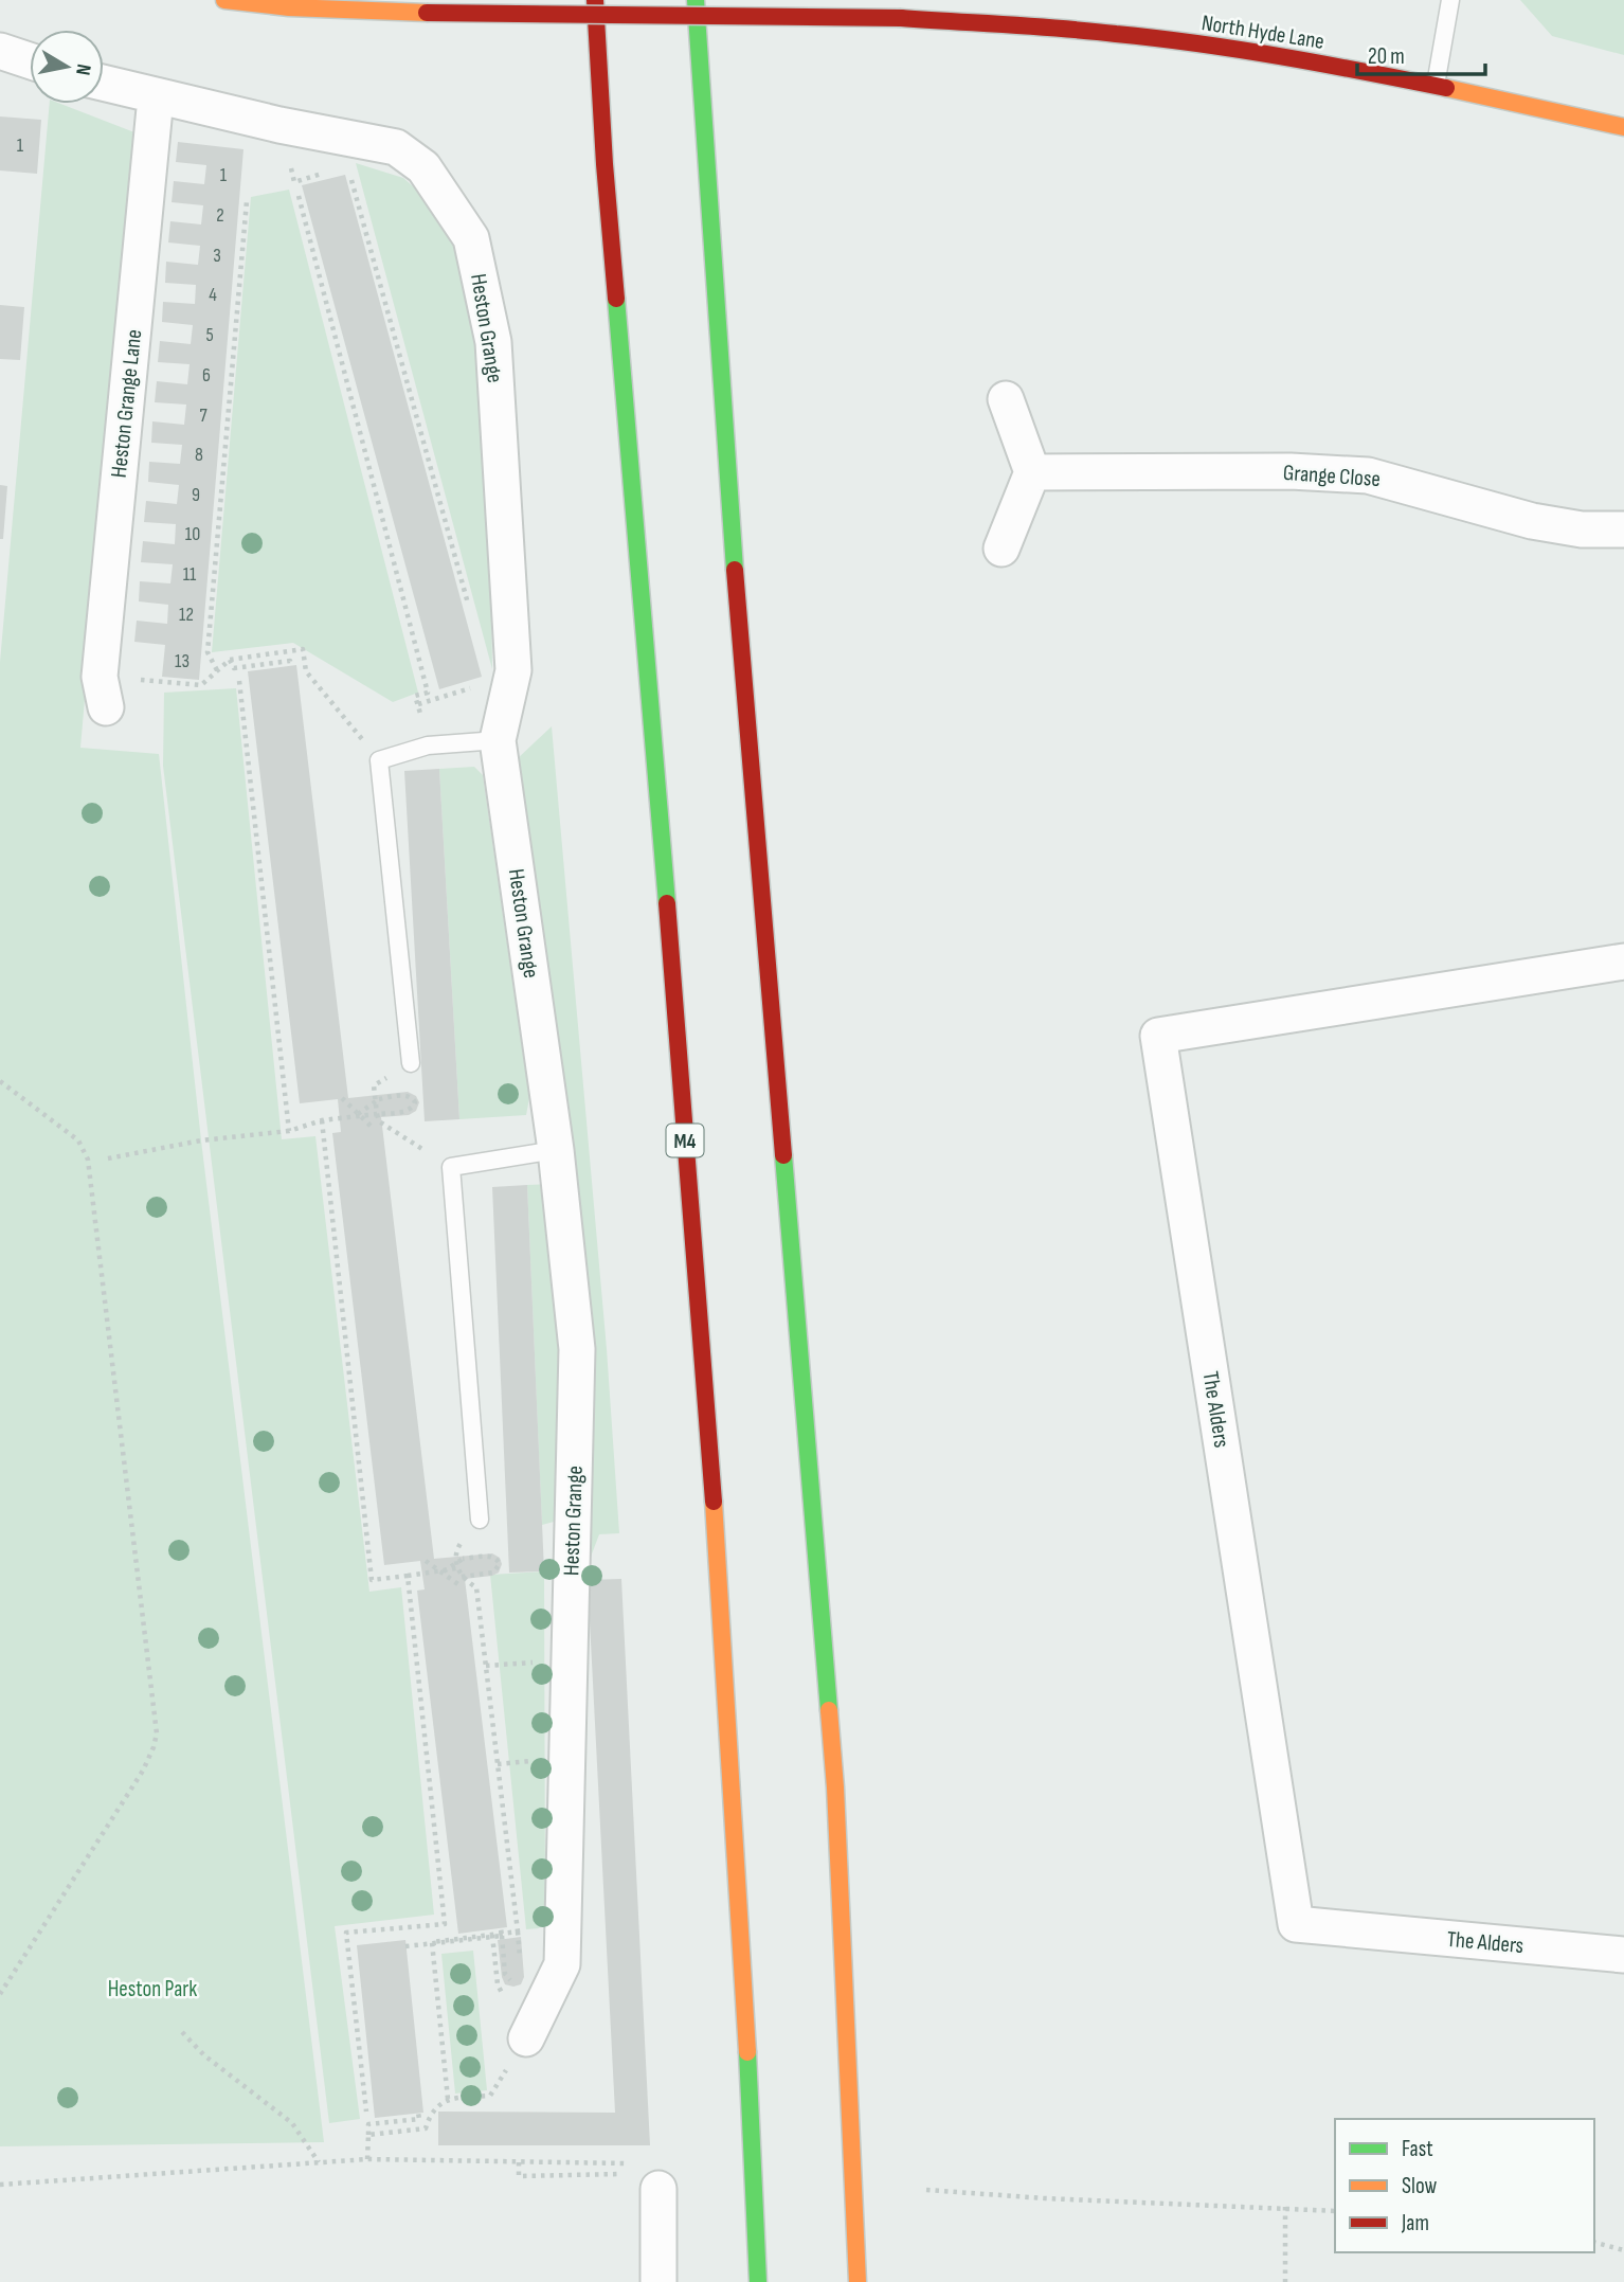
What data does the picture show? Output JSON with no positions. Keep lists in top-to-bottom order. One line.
{"streets":{"main road":["North Hyde Lane","M4"],"street":["Heston Grange","Heston Grange Lane","Grange Close","The Alders"]},"crossings":[["Heston Grange","Heston Grange Lane"]],"parks":["Heston Park"],"house_numbers":["1","1","2","3","4","5","6","7","8","9","10","11","12","13"],"legend":["Fast","Slow","Jam"],"scale_bar":"20 m","north":"right"}
